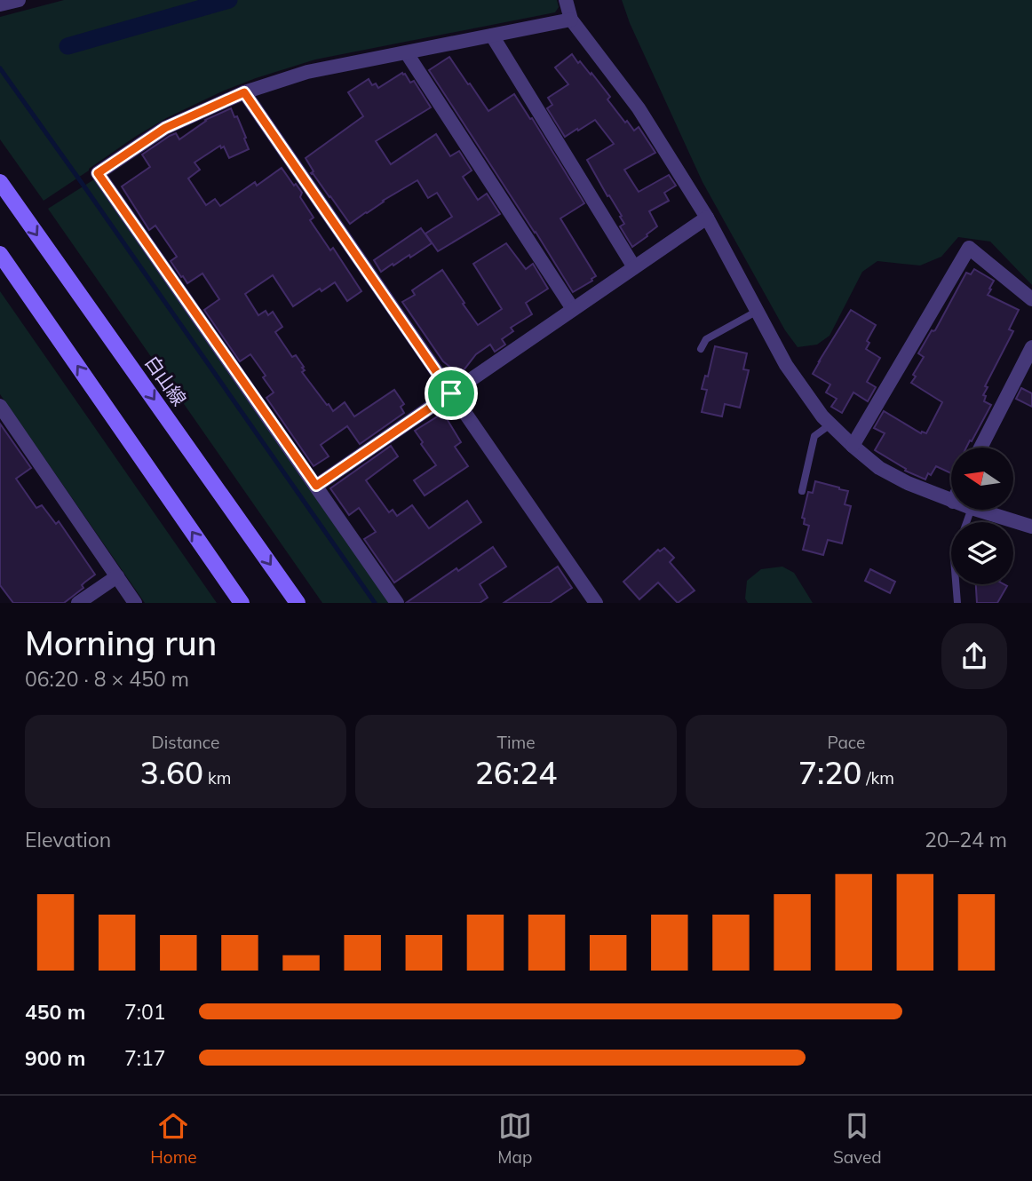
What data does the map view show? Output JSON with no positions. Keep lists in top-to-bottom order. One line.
{"streets":{"street":["白山線"]},"north":"left","page":{"heading":["Morning run","06:20 · 8 × 450 m"],"stats":[["Distance","3.60 km"],["Time","26:24"],["Pace","7:20 /km"]],"chart":["Elevation","20–24 m"],"list":[{"name":"450 m","note":"7:01"},{"name":"900 m","note":"7:17"}],"tabs":["Home","Map","Saved"]}}
